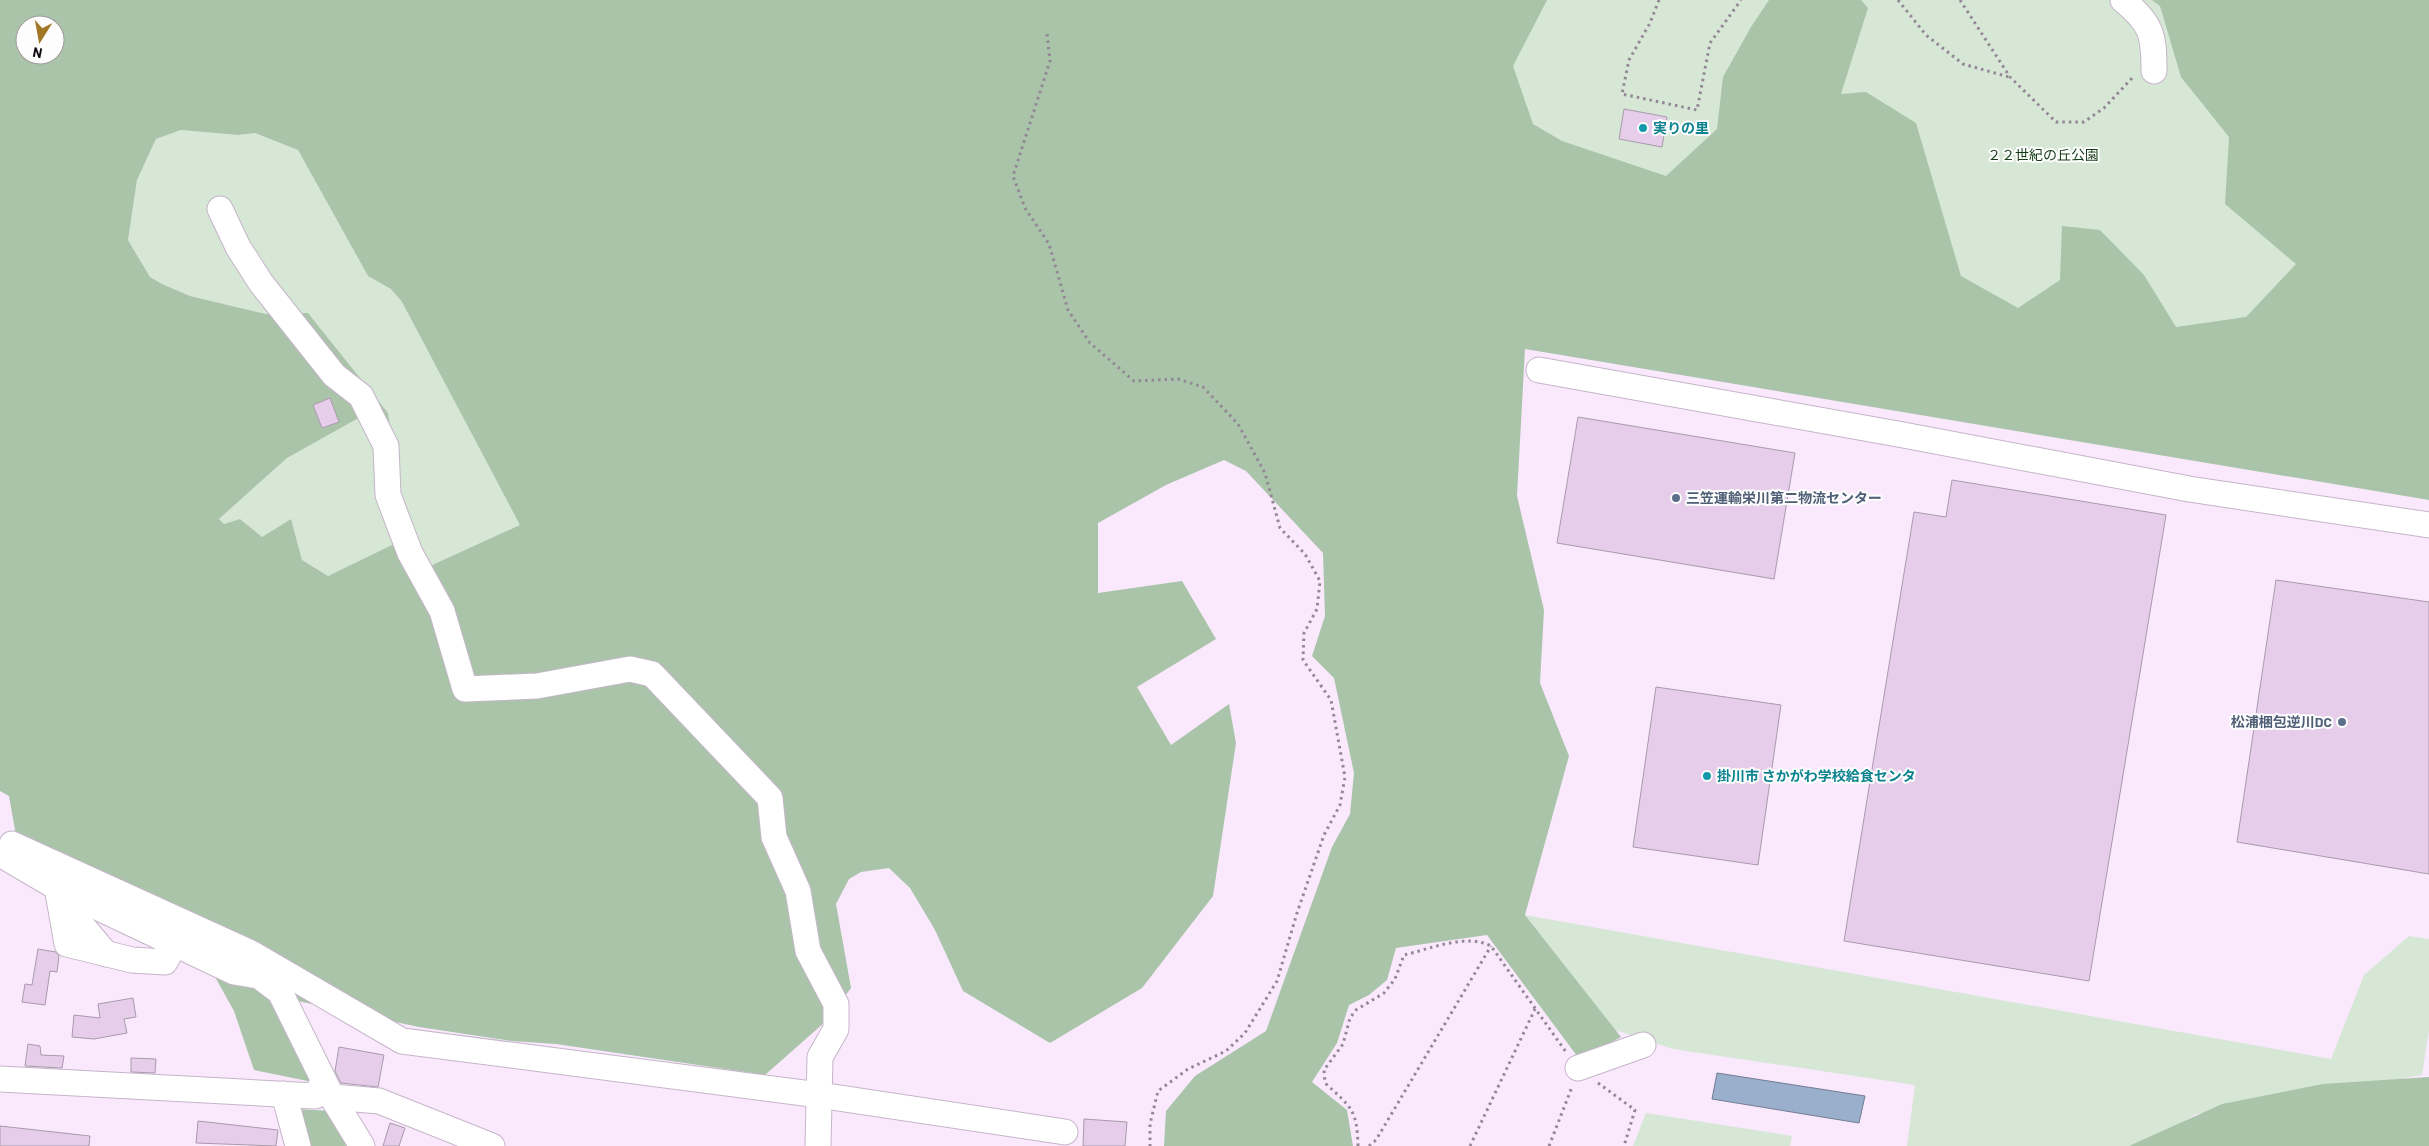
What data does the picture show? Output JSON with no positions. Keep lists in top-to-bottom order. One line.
{"parks":["２２世紀の丘公園"],"places":["実りの里","三笠運輸栄川第二物流センター","松浦梱包逆川DC","掛川市 さかがわ学校給食センタ"],"north":"bottom"}
